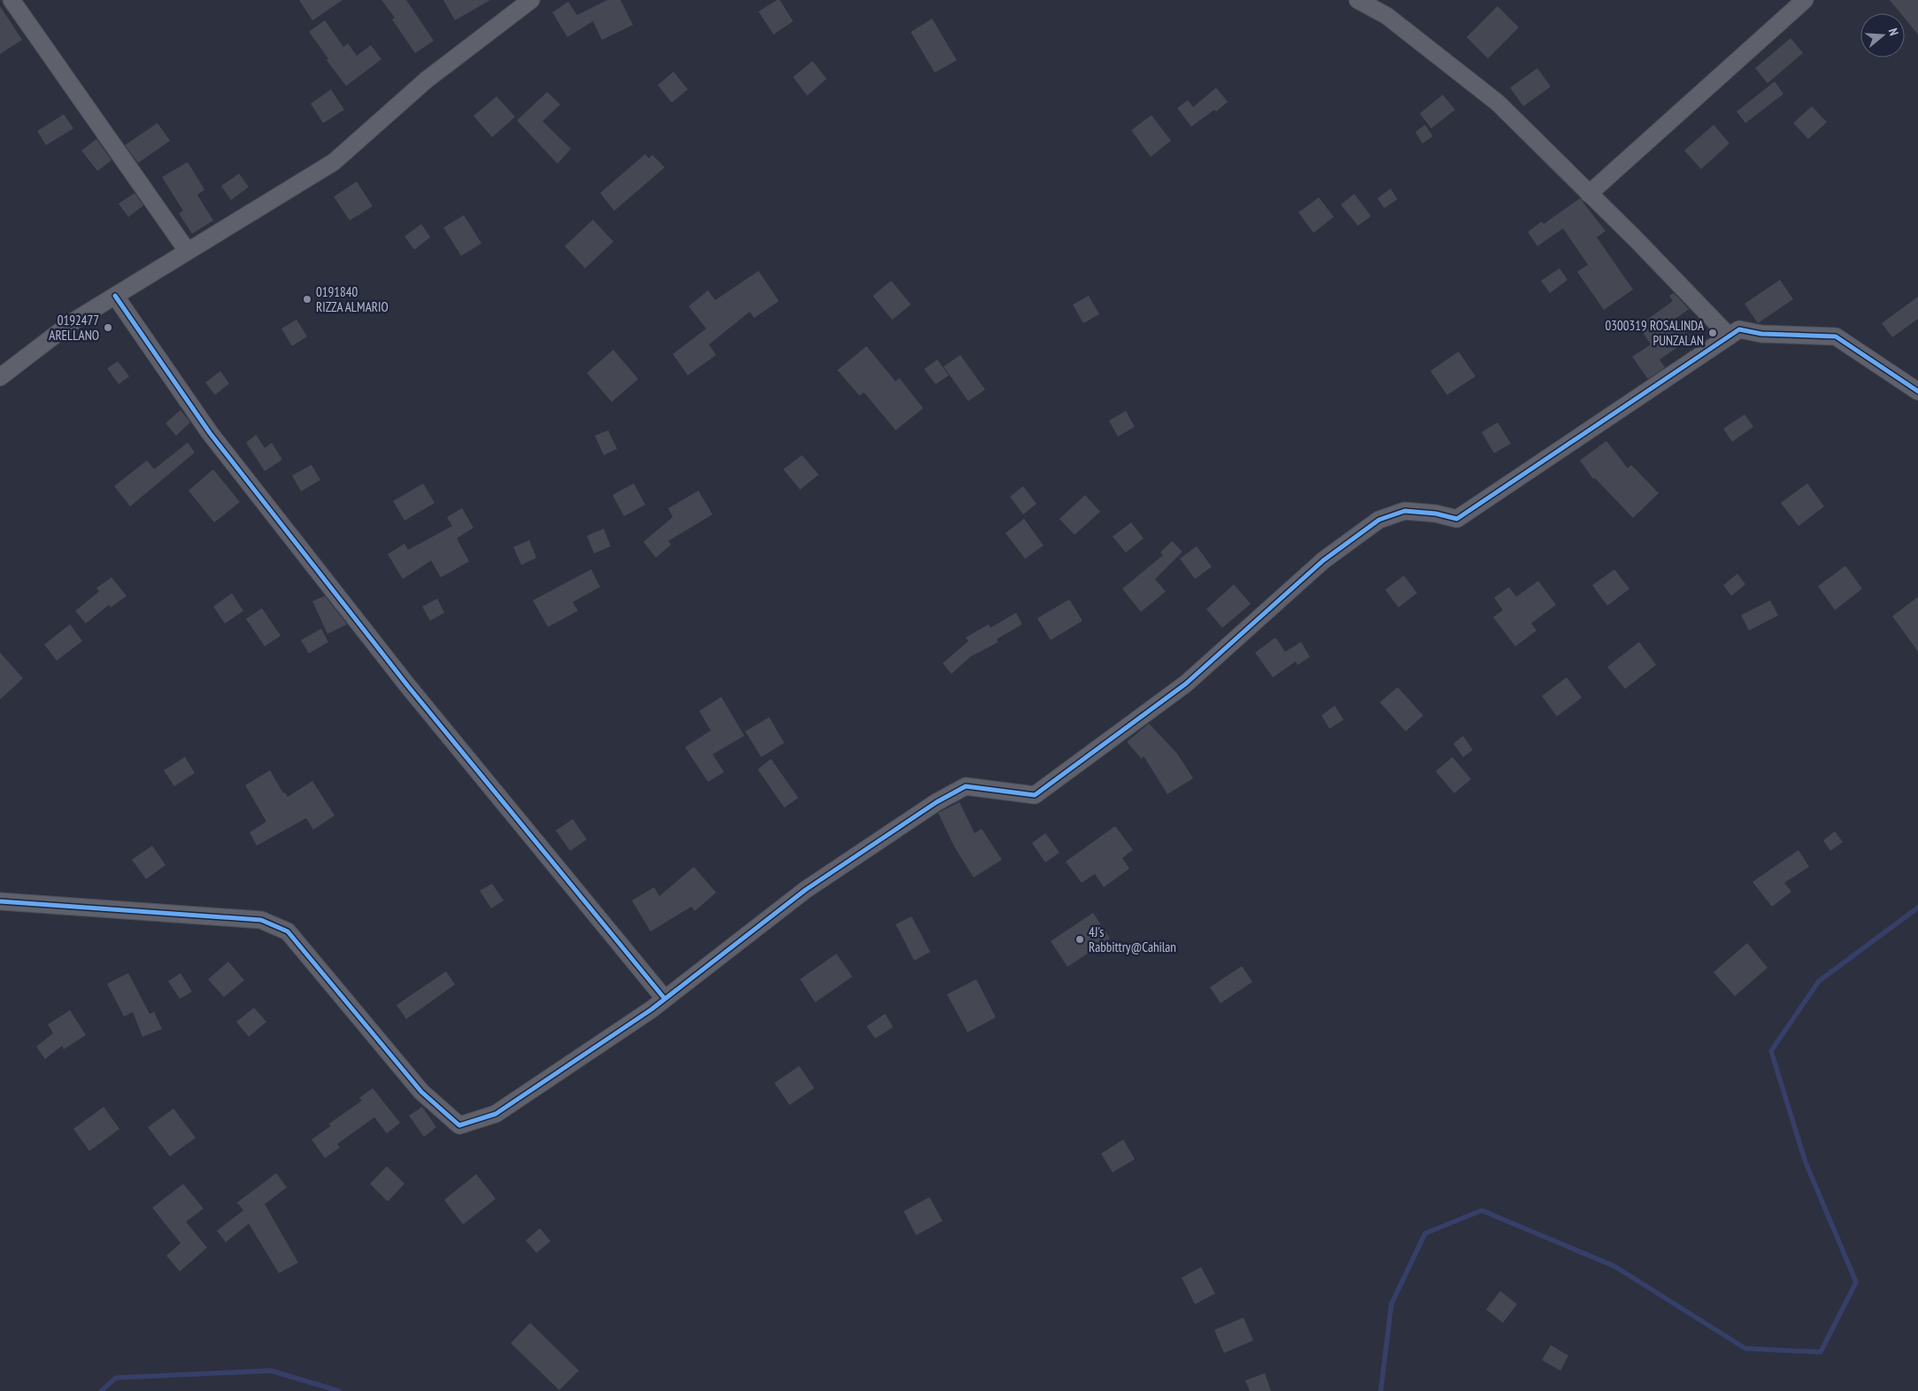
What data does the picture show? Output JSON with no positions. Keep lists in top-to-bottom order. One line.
{"places":["0191840 RIZZA ALMARIO","0192477 ARELLANO","0300319 ROSALINDA PUNZALAN","4J's Rabbittry@Cahilan"],"north":"right"}
